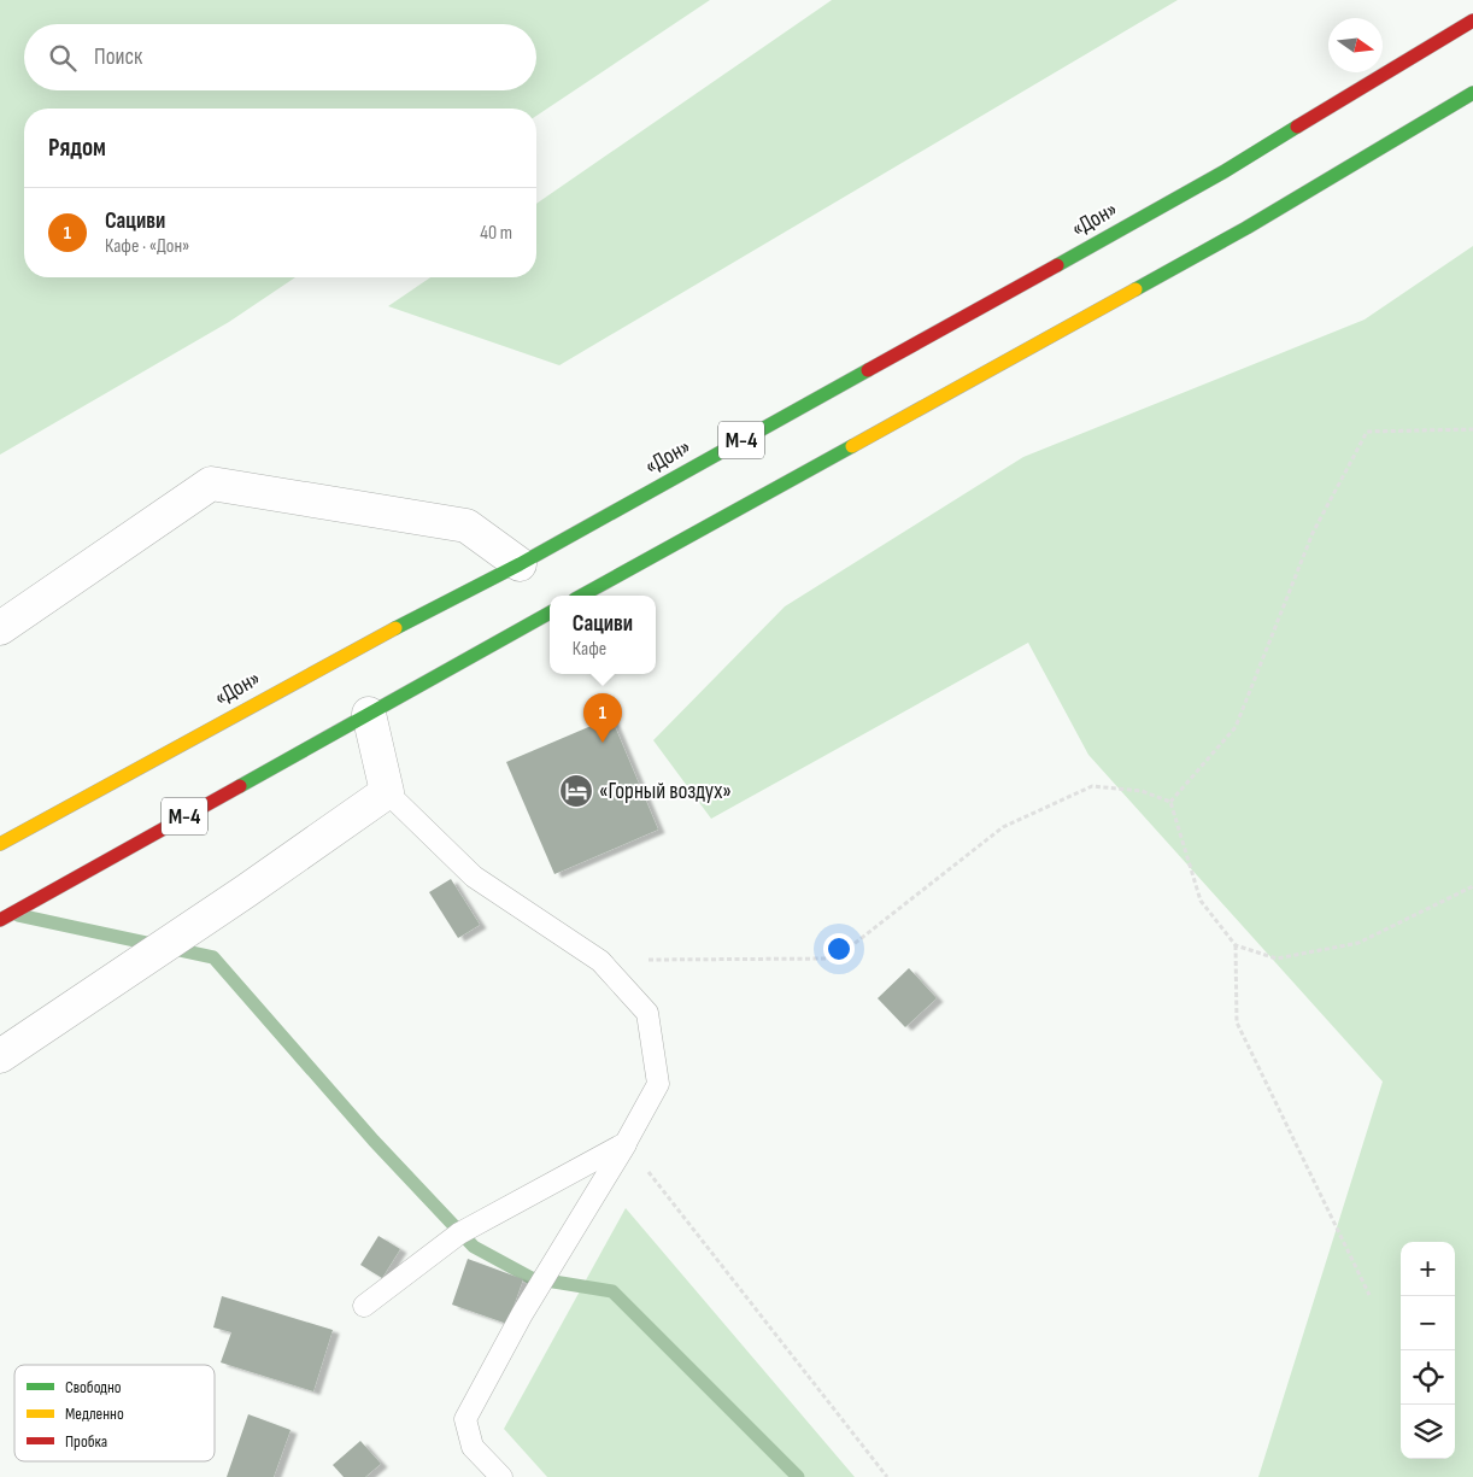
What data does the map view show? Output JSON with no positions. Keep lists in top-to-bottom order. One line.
{"streets":{"highway":["«Дон»","М-4"]},"places":{"hotel":["«Горный воздух»"]},"legend":["Свободно","Медленно","Пробка"],"north":"right","page":{"search":"Поиск","heading":"Рядом","list":[{"mark":"1","name":"Сациви","note":"Кафе · «Дон»","value":"40 m"}],"popup":["Сациви","Кафе"],"pins":"1","map_buttons":["+","−"]}}
